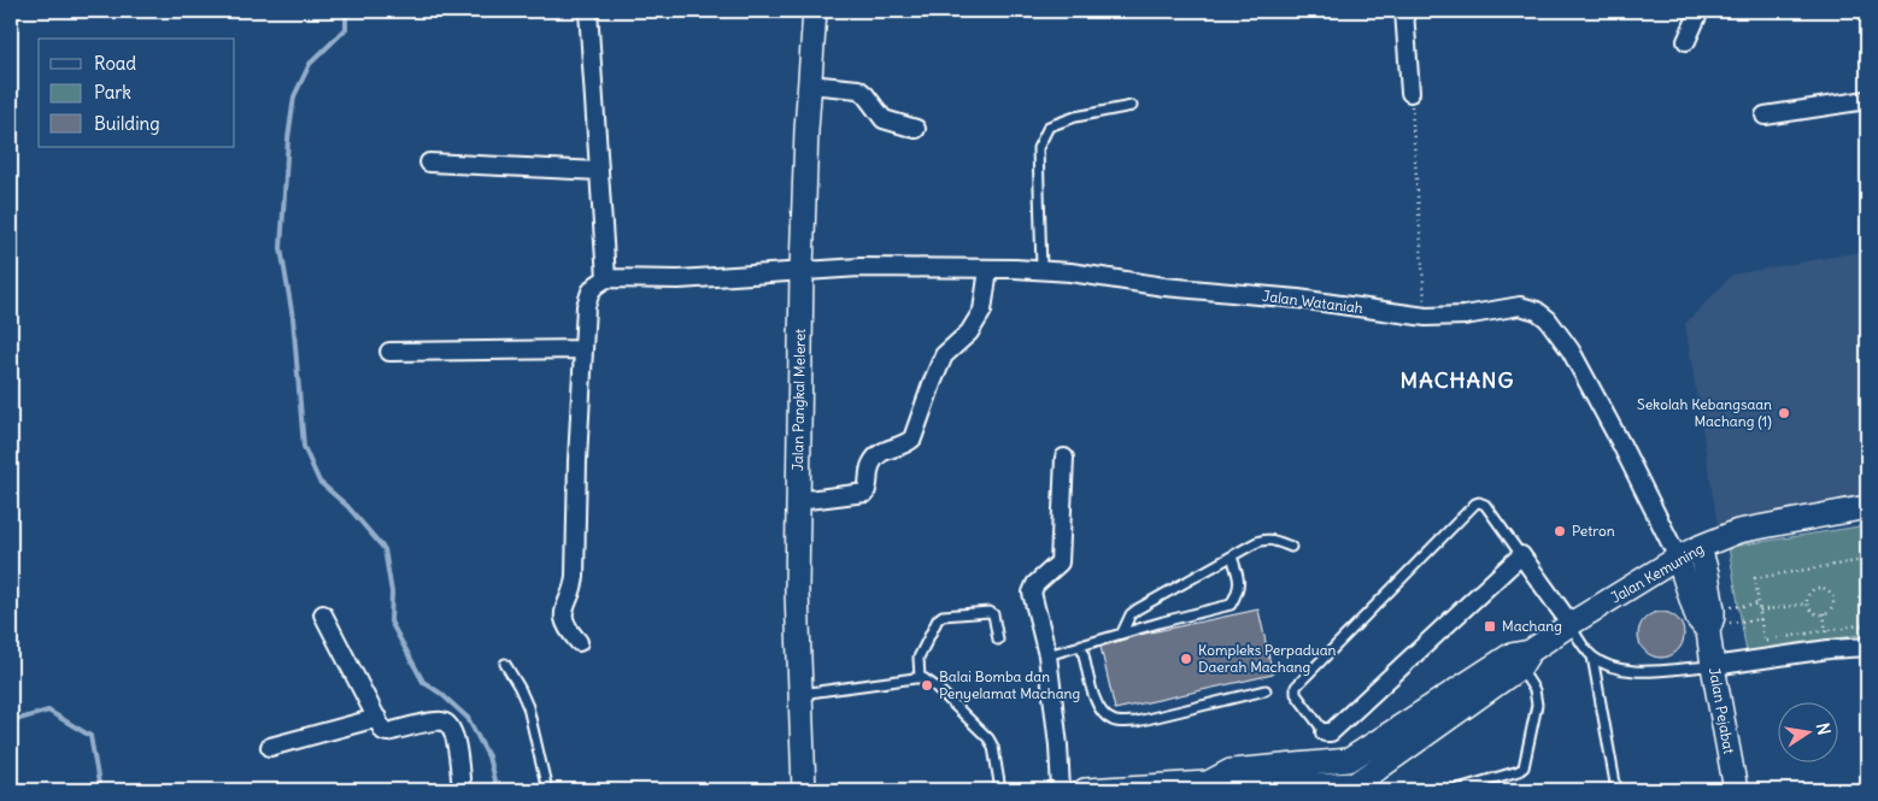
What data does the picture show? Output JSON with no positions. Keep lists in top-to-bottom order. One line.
{"streets":{"main road":["Jalan Pangkal Meleret","Jalan Kemuning","Jalan Pejabat"],"street":["Jalan Wataniah"]},"crossings":[["Jalan Wataniah","Jalan Pangkal Meleret"],["Jalan Wataniah","Jalan Kemuning"],["Jalan Wataniah","Jalan Pejabat"],["Jalan Kemuning","Jalan Pejabat"]],"districts":["MACHANG"],"places":{"other":["Sekolah Kebangsaan Machang (1)","Petron","Kompleks Perpaduan Daerah Machang","Balai Bomba dan Penyelamat Machang"],"transit":["Machang"]},"legend":["Road","Park","Building"],"north":"right"}
